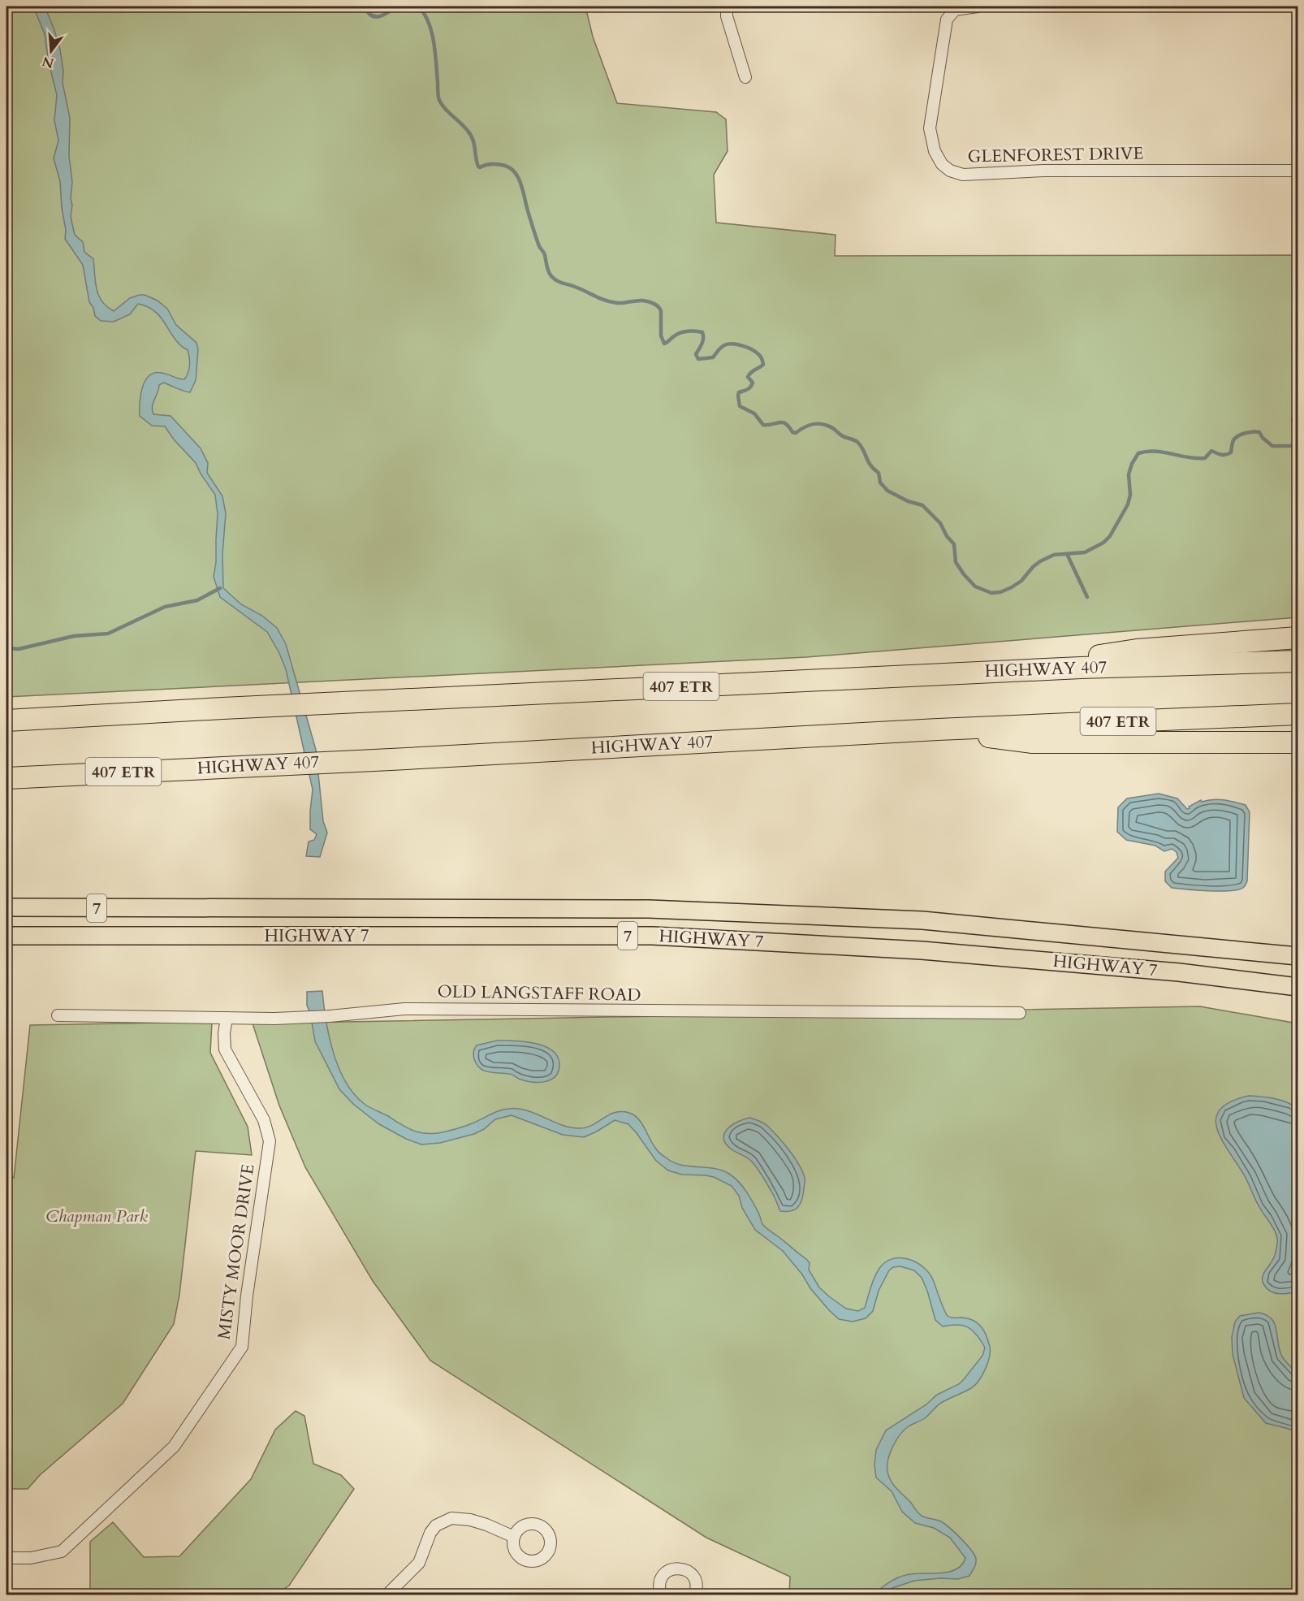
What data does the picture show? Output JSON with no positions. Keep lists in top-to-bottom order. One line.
{"streets":{"highway":["HIGHWAY 407","407 ETR"],"main road":["7","HIGHWAY 7"],"street":["GLENFOREST DRIVE","OLD LANGSTAFF ROAD","MISTY MOOR DRIVE"]},"crossings":[["OLD LANGSTAFF ROAD","MISTY MOOR DRIVE"]],"parks":["Chapman Park"],"north":"bottom"}
